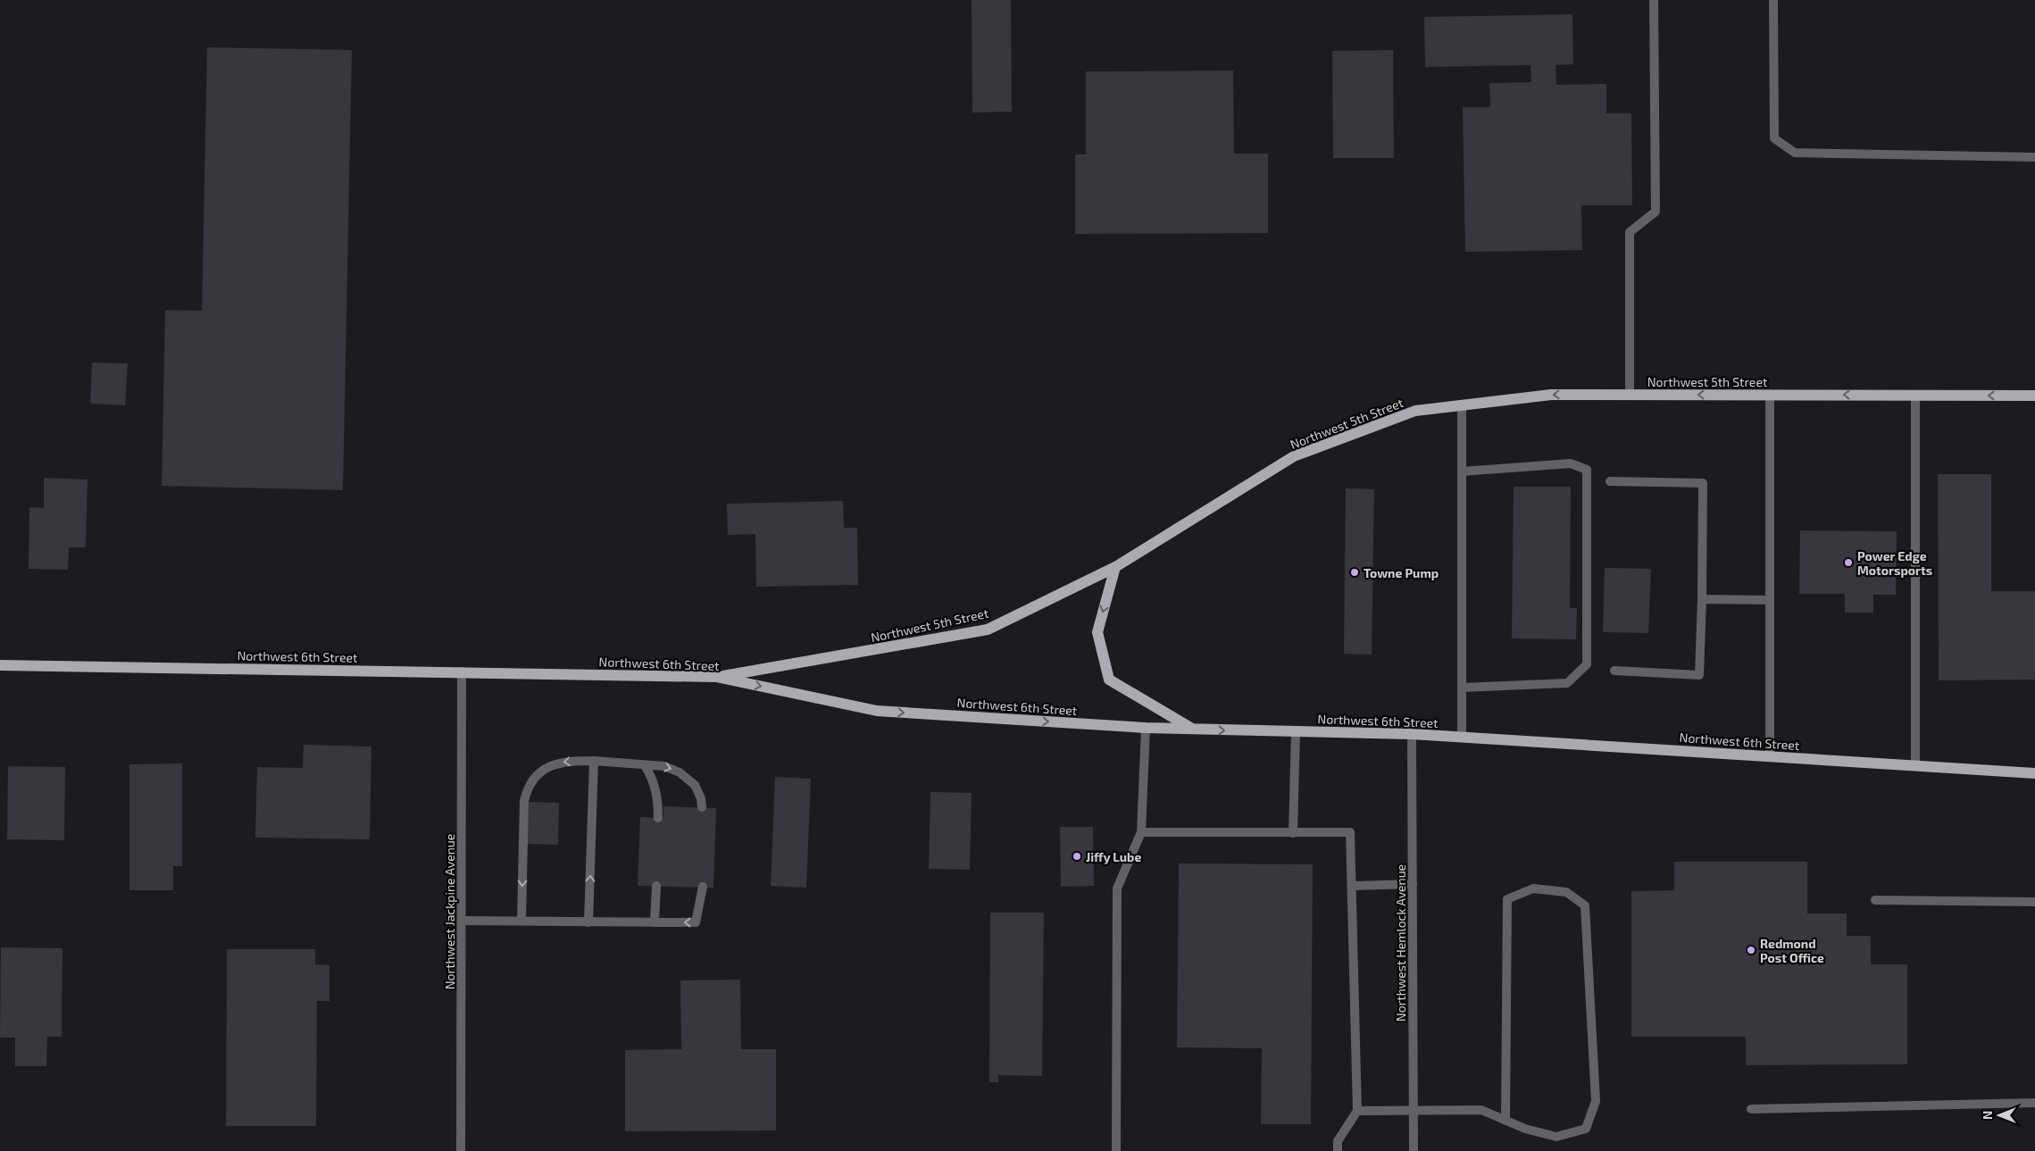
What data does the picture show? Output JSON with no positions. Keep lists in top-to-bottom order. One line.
{"streets":{"main road":["Northwest 5th Street","Northwest 6th Street"],"street":["Northwest Jackpine Avenue","Northwest Hemlock Avenue"]},"crossings":[["Northwest 5th Street","Northwest 6th Street"],["Northwest 6th Street","Northwest Jackpine Avenue"],["Northwest 6th Street","Northwest Hemlock Avenue"]],"one_way":["Northwest 5th Street"],"places":["Power Edge Motorsports","Towne Pump","Jiffy Lube","Redmond Post Office"],"north":"left"}
